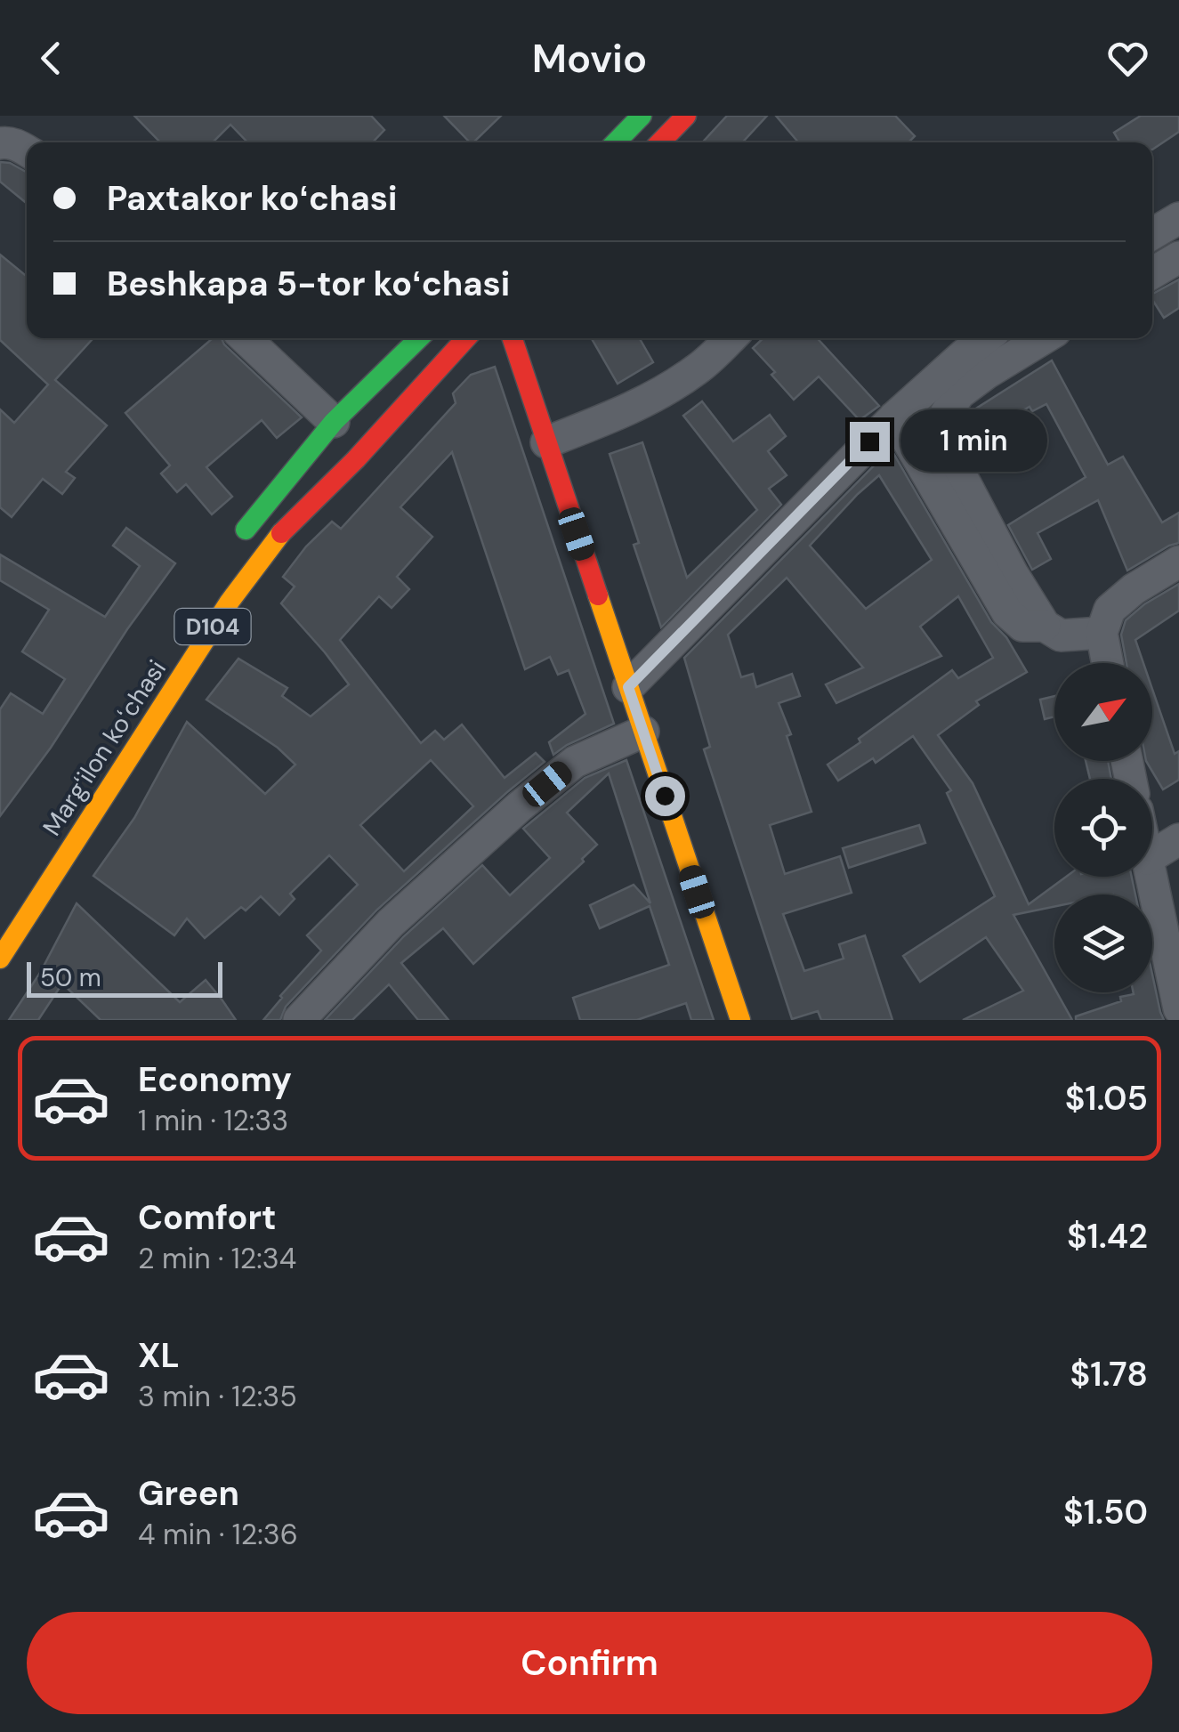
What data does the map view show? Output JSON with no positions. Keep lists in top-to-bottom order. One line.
{"streets":{"main road":["D104","Margʻilon koʻchasi"]},"scale_bar":"50 m","north":"top right","page":{"header":"Movio","banner":["Paxtakor koʻchasi","Beshkapa 5-tor koʻchasi"],"bubble":"1 min","scale":"50 m","list":[{"name":"Economy","note":"1 min · 12:33","value":"$1.05"},{"name":"Comfort","note":"2 min · 12:34","value":"$1.42"},{"name":"XL","note":"3 min · 12:35","value":"$1.78"},{"name":"Green","note":"4 min · 12:36","value":"$1.50"}],"buttons":"Confirm"}}
